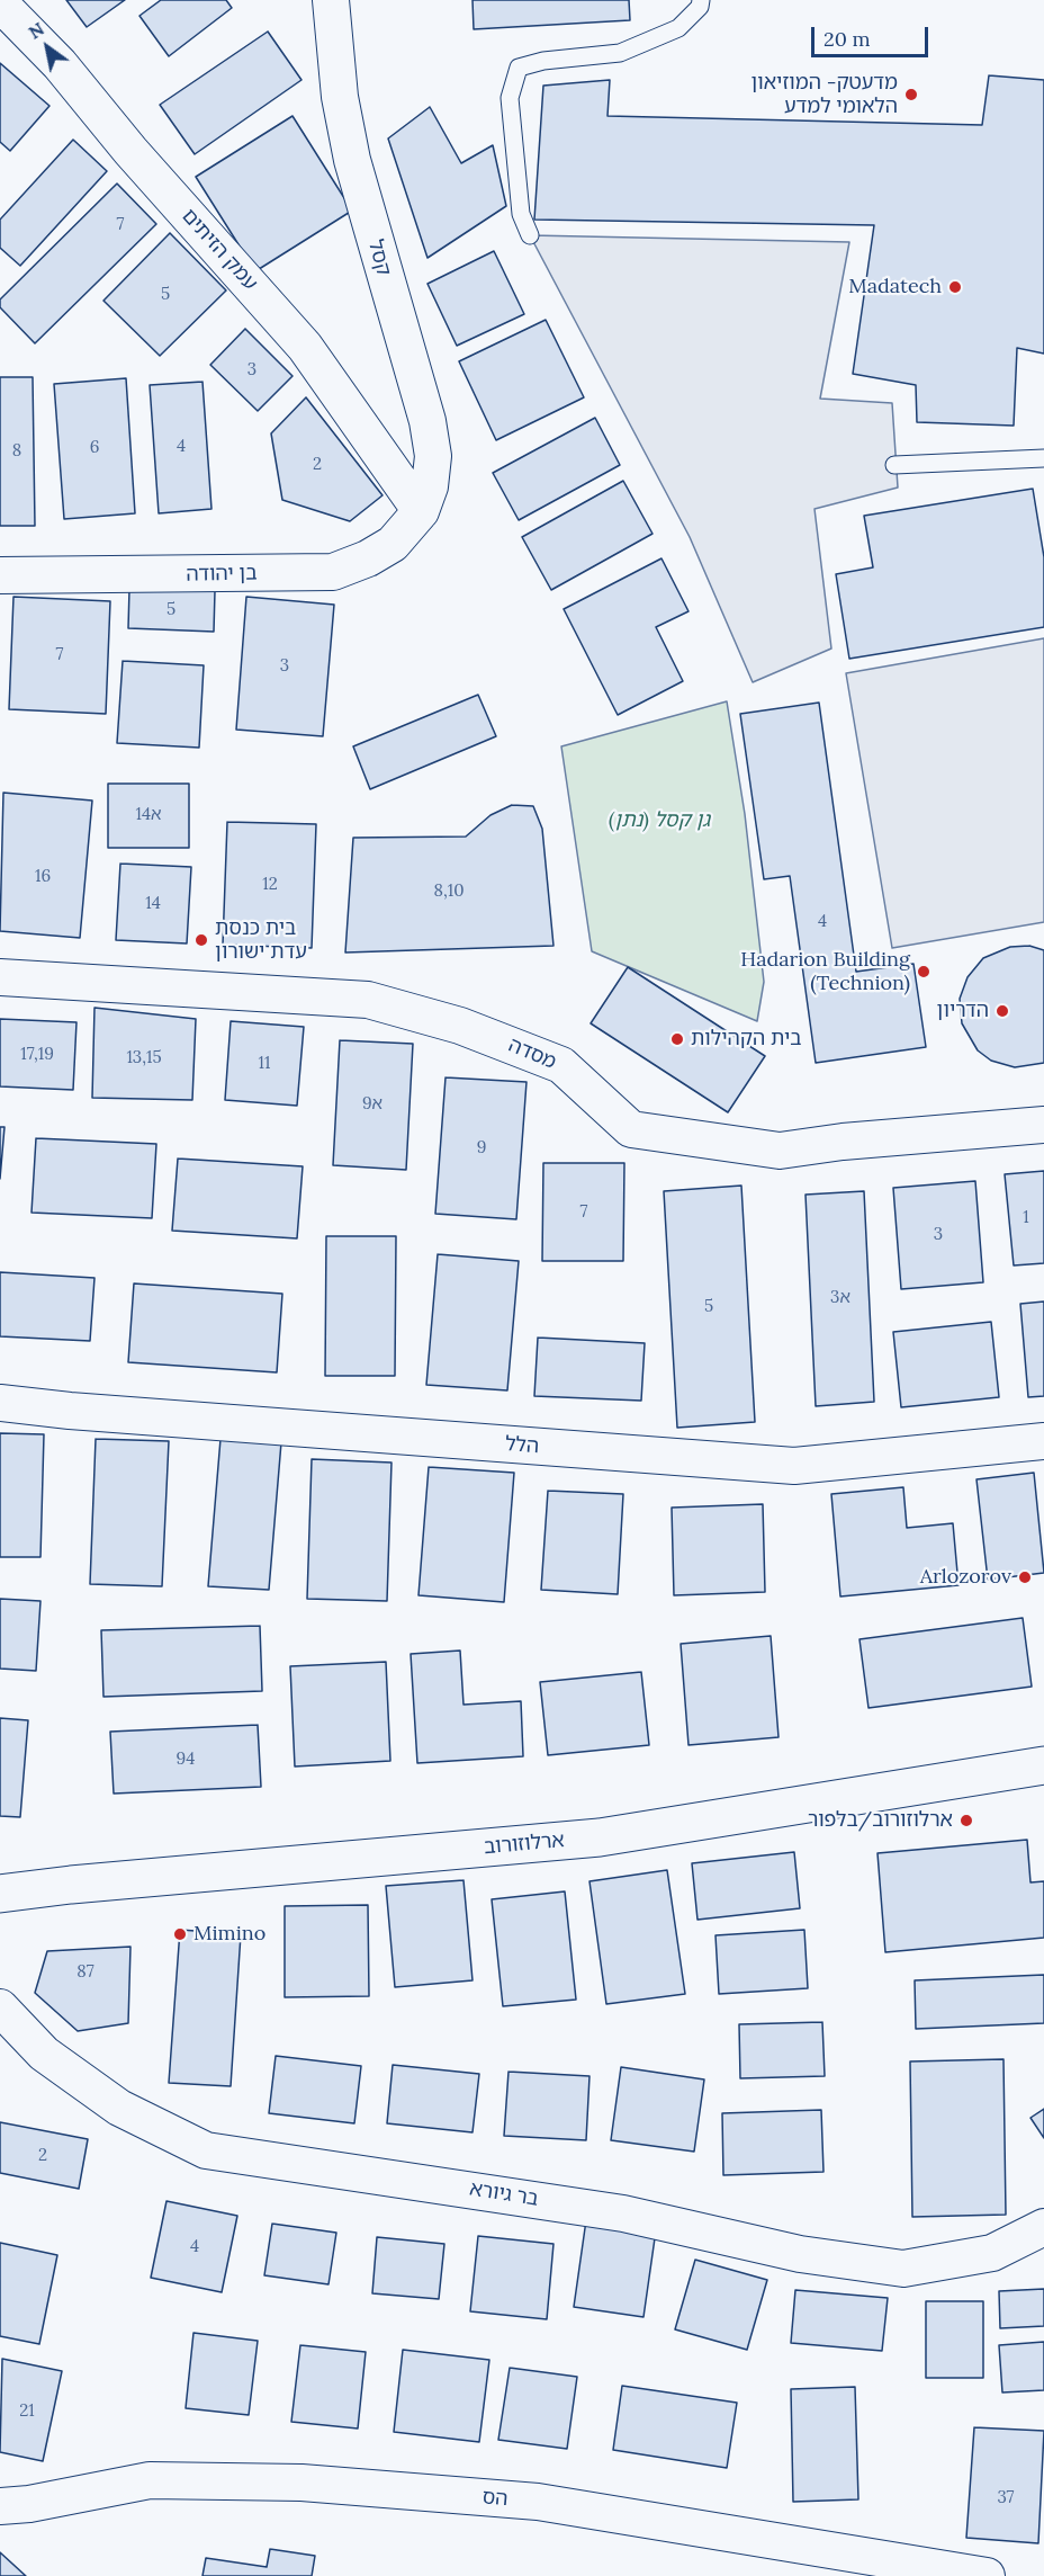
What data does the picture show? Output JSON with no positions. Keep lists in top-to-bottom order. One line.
{"streets":{"street":["עמק הזיתים","קסל","בן יהודה","מסדה","הלל","ארלוזורוב","בר גיורא","הס"]},"crossings":[["עמק הזיתים","קסל"],["עמק הזיתים","בן יהודה"],["קסל","בן יהודה"]],"parks":["גן קסל (נתן)"],"places":["מדעטק- המוזיאון הלאומי למדע","Madatech","בית כנסת עדת ישורון","Hadarion Building (Technion)","הדריון","בית הקהילות","Arlozorov","ארלוזורוב/בלפור","Mimino"],"house_numbers":["7","5","3","4","6","8","2","5","7","3","14א","16","12","8,10","14","4","17,19","13,15","11","9א","9","7","1","3","3א","5","94","87","2","4","21","37"],"scale_bar":"20 m","north":"top left"}
